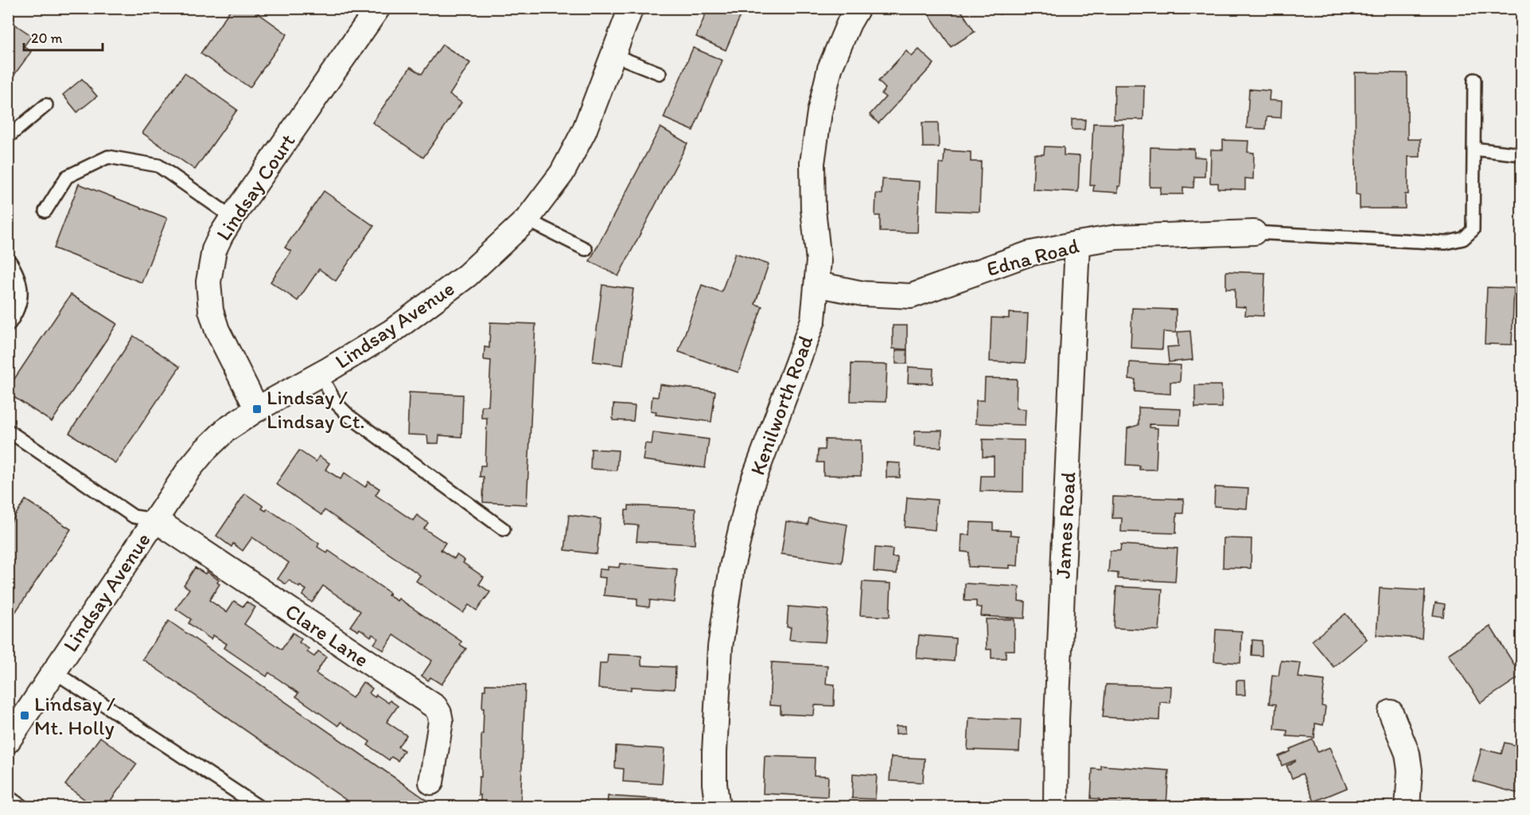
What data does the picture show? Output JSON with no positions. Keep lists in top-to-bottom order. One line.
{"streets":{"street":["Lindsay Court","Edna Road","Lindsay Avenue","Kenilworth Road","James Road","Clare Lane"]},"crossings":[["Lindsay Court","Lindsay Avenue"],["Edna Road","Kenilworth Road"],["Edna Road","James Road"],["Lindsay Avenue","Clare Lane"]],"places":{"transit":["Lindsay / Lindsay Ct.","Lindsay / Mt. Holly"]},"scale_bar":"20 m"}
